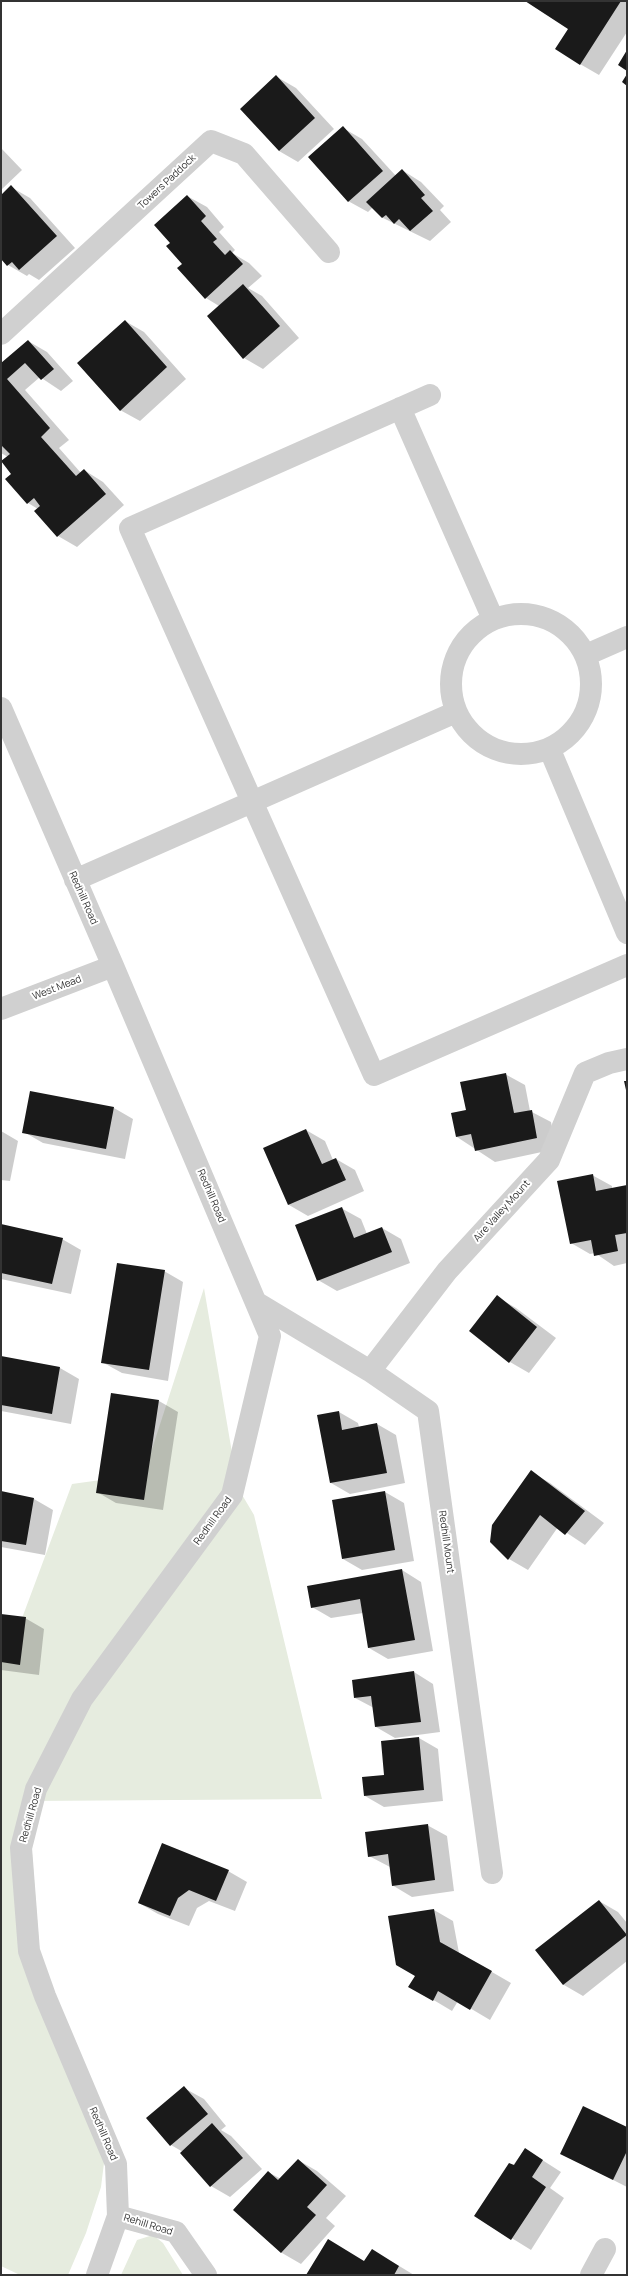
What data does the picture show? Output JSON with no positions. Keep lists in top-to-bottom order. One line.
{"streets":{"street":["Towers Paddock","Redhill Road","West Mead","Aire Valley Mount","Redhill Mount","Rehill Road"]},"crossings":[["Redhill Road","West Mead"],["Redhill Road","Redhill Mount"],["Redhill Road","Rehill Road"],["Aire Valley Mount","Redhill Mount"]]}
